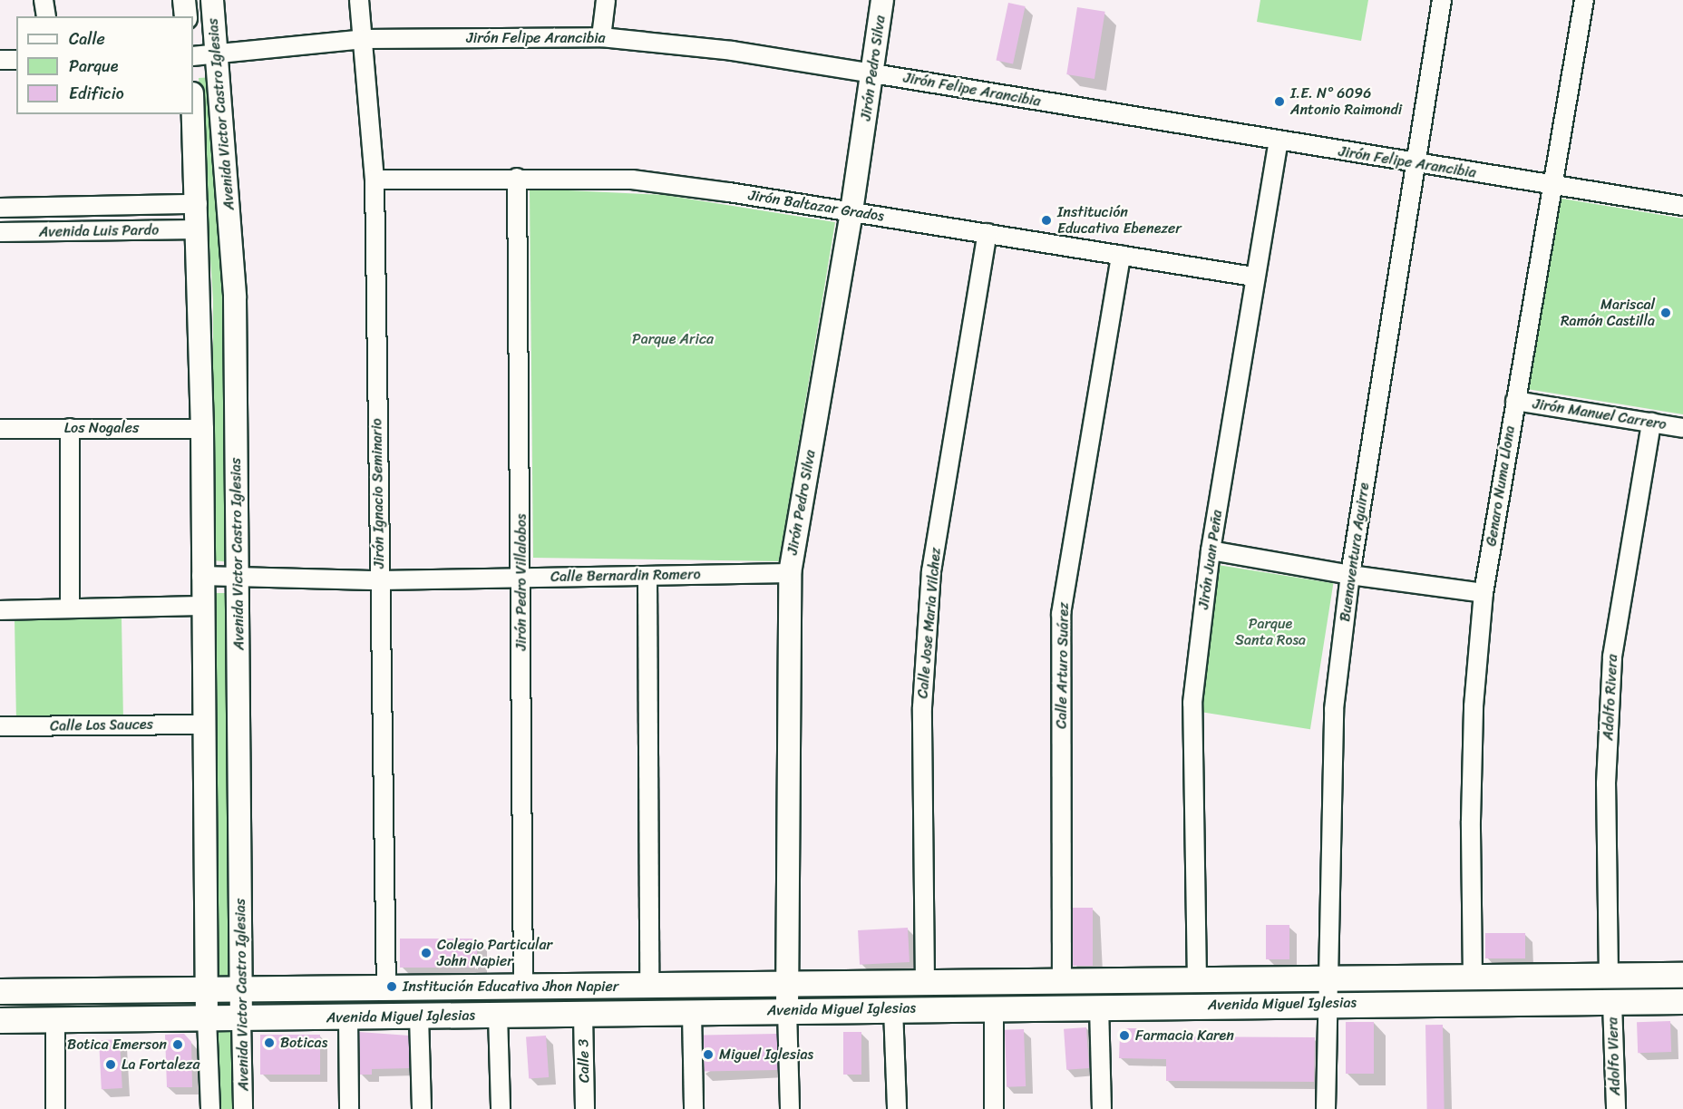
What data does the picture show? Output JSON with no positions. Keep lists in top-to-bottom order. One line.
{"streets":{"main road":["Avenida Miguel Iglesias"],"street":["Jirón Felipe Arancibia","Jirón Pedro Silva","Avenida Victor Castro Iglesias","Jirón Baltazar Grados","Avenida Luis Pardo","Jirón Manuel Carrero","Los Nogales","Genaro Numa Llona","Jirón Ignacio Seminario","Buenaventura Aguirre","Jirón Juan Peña","Calle Bernardin Romero","Jirón Pedro Villalobos","Calle Jose Maria Vilchez","Calle Arturo Suárez","Adolfo Rivera","Calle Los Sauces","Adolfo Viera","Calle 3"]},"crossings":[["Jirón Felipe Arancibia","Jirón Pedro Silva"],["Jirón Felipe Arancibia","Avenida Victor Castro Iglesias"],["Jirón Felipe Arancibia","Genaro Numa Llona"],["Jirón Felipe Arancibia","Jirón Ignacio Seminario"],["Jirón Felipe Arancibia","Buenaventura Aguirre"],["Jirón Felipe Arancibia","Jirón Juan Peña"],["Jirón Pedro Silva","Jirón Baltazar Grados"],["Jirón Pedro Silva","Calle Bernardin Romero"],["Jirón Pedro Silva","Avenida Miguel Iglesias"],["Avenida Victor Castro Iglesias","Avenida Luis Pardo"],["Avenida Victor Castro Iglesias","Los Nogales"],["Avenida Victor Castro Iglesias","Calle Bernardin Romero"],["Avenida Victor Castro Iglesias","Calle Los Sauces"],["Avenida Victor Castro Iglesias","Avenida Miguel Iglesias"],["Jirón Baltazar Grados","Jirón Ignacio Seminario"],["Jirón Baltazar Grados","Jirón Juan Peña"],["Jirón Baltazar Grados","Jirón Pedro Villalobos"],["Jirón Baltazar Grados","Calle Jose Maria Vilchez"],["Jirón Baltazar Grados","Calle Arturo Suárez"],["Jirón Manuel Carrero","Genaro Numa Llona"],["Jirón Manuel Carrero","Adolfo Rivera"],["Genaro Numa Llona","Avenida Miguel Iglesias"],["Jirón Ignacio Seminario","Calle Bernardin Romero"],["Jirón Ignacio Seminario","Avenida Miguel Iglesias"],["Buenaventura Aguirre","Avenida Miguel Iglesias"],["Jirón Juan Peña","Avenida Miguel Iglesias"],["Calle Bernardin Romero","Jirón Pedro Villalobos"],["Jirón Pedro Villalobos","Avenida Miguel Iglesias"],["Calle Jose Maria Vilchez","Avenida Miguel Iglesias"],["Calle Arturo Suárez","Avenida Miguel Iglesias"],["Adolfo Rivera","Avenida Miguel Iglesias"],["Avenida Miguel Iglesias","Adolfo Viera"],["Avenida Miguel Iglesias","Calle 3"]],"parks":["Parque Arica","Parque Santa Rosa"],"places":["I.E. N° 6096 Antonio Raimondi","Institución Educativa Ebenezer","Mariscal Ramón Castilla","Colegio Particular John Napier","Institución Educativa Jhon Napier","Farmacia Karen","Boticas","Botica Emerson","Miguel Iglesias","La Fortaleza"],"legend":["Calle","Parque","Edificio"]}
